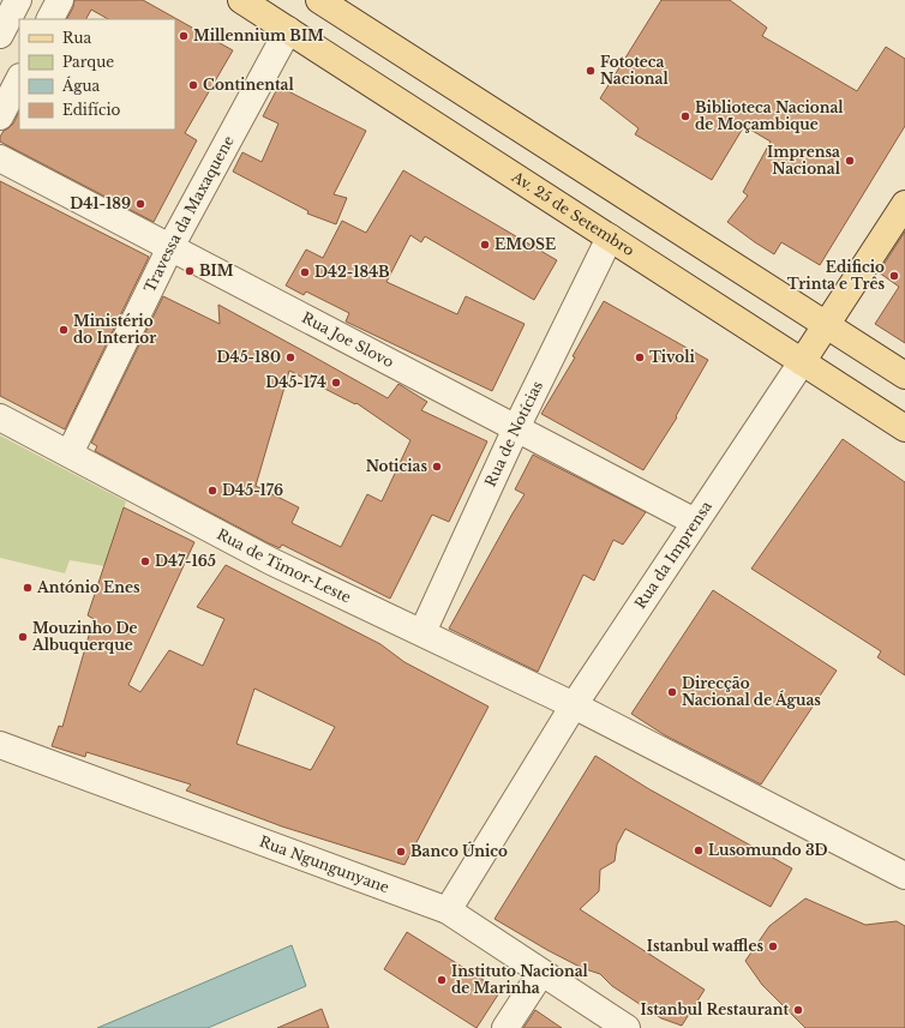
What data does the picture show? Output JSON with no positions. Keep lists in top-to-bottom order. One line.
{"streets":{"main road":["Av. 25 de Setembro","Rua da Imprensa"],"street":["Travessa da Maxaquene","Rua Joe Slovo","Rua de Notícias","Rua de Timor-Leste","Rua Ngungunyane"]},"crossings":[["Travessa da Maxaquene","Av. 25 de Setembro"],["Travessa da Maxaquene","Rua Joe Slovo"],["Travessa da Maxaquene","Rua de Timor-Leste"],["Av. 25 de Setembro","Rua de Notícias"],["Av. 25 de Setembro","Rua da Imprensa"],["Rua Joe Slovo","Rua de Notícias"],["Rua Joe Slovo","Rua da Imprensa"],["Rua de Notícias","Rua de Timor-Leste"],["Rua da Imprensa","Rua de Timor-Leste"],["Rua da Imprensa","Rua Ngungunyane"]],"places":["Millennium BIM","Fototeca Nacional","Continental","Biblioteca Nacional de Moçambique","Imprensa Nacional","D41-189","EMOSE","BIM","D42-184B","Edificio Trinta e Três","Ministério do Interior","D45-180","Tivoli","D45-174","Noticias","D45-176","D47-165","António Enes","Mouzinho De Albuquerque","Direcção Nacional de Águas","Lusomundo 3D","Banco Único","Istanbul waffles","Instituto Nacional de Marinha","Istanbul Restaurant"],"legend":["Rua","Parque","Água","Edifício"]}
